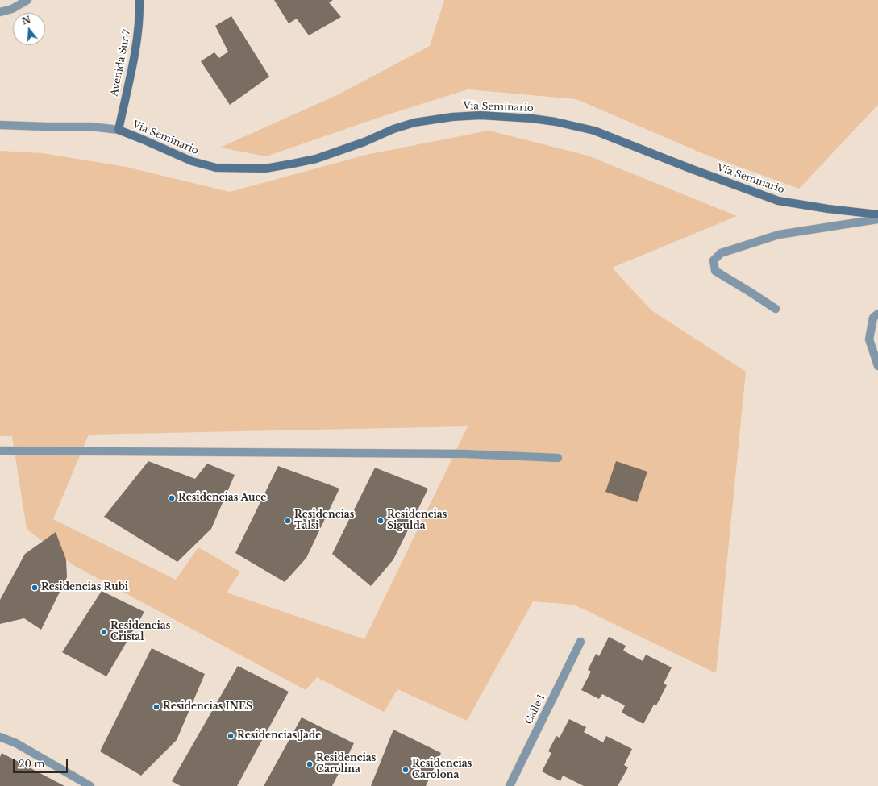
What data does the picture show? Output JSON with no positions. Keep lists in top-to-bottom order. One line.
{"streets":{"main road":["Avenida Sur 7","Vía Seminario"],"street":["Calle 1"]},"crossings":[["Avenida Sur 7","Vía Seminario"]],"places":["Residencias Auce","Residencias Talsi","Residencias Sigulda","Residencias Rubi","Residencias Cristal","Residencias INES","Residencias Jade","Residencias Carolina","Residencias Carolona"],"scale_bar":"20 m","north":"top"}
